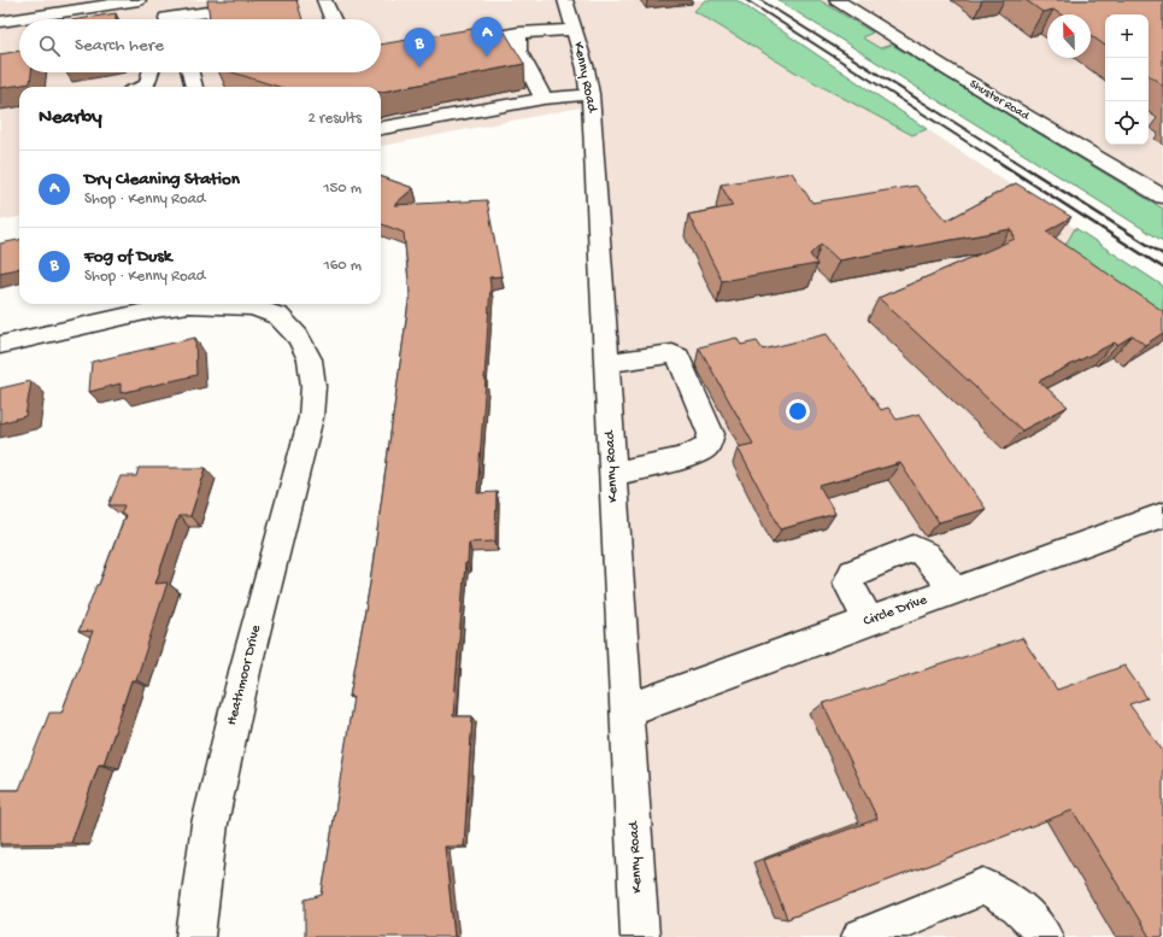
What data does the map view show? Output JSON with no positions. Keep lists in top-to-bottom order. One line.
{"streets":{"street":["Kenny Road","Shuster Road","Circle Drive","Heathmoor Drive"]},"crossings":[["Kenny Road","Circle Drive"]],"north":"top","page":{"map_buttons":["+","−"],"pins":["A","B"],"search":"Search here","heading":["Nearby","2 results"],"list":[{"mark":"A","name":"Dry Cleaning Station","note":"Shop · Kenny Road","value":"150 m"},{"mark":"B","name":"Fog of Dusk","note":"Shop · Kenny Road","value":"160 m"}]}}
